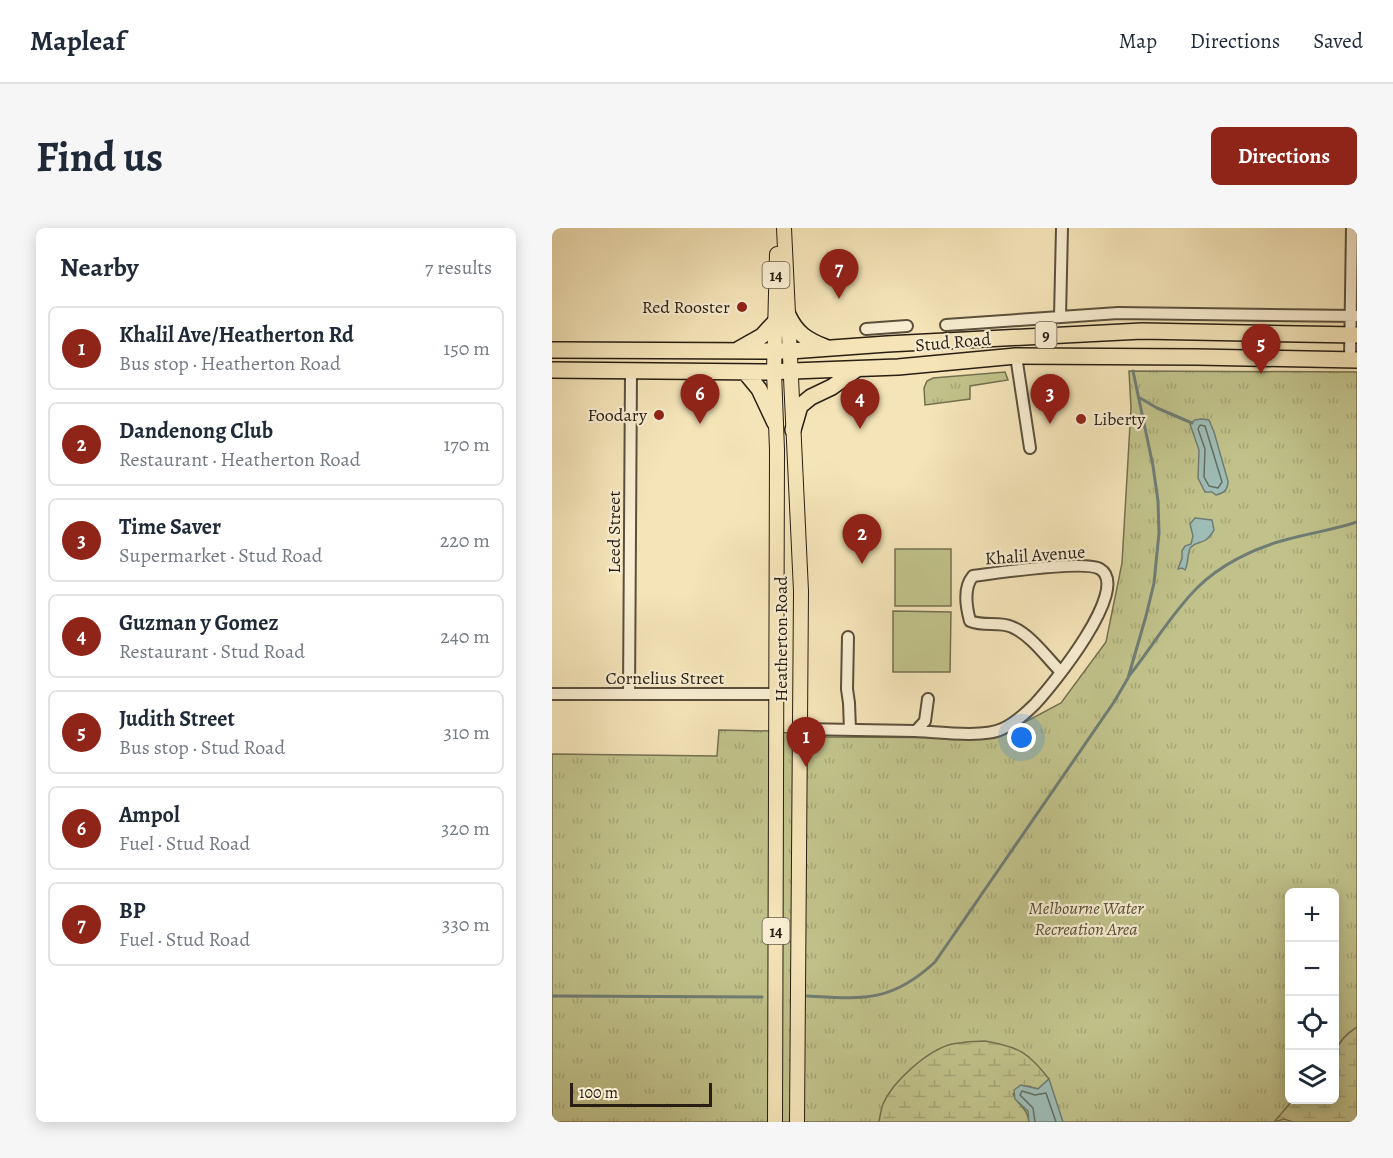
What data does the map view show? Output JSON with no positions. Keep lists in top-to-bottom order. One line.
{"streets":{"highway":["9","Stud Road"],"main road":["14","Heatherton Road"],"street":["Leed Street","Khalil Avenue","Cornelius Street"]},"crossings":[["Stud Road","Leed Street"],["Stud Road","Heatherton Road"],["Leed Street","Cornelius Street"],["Khalil Avenue","Heatherton Road"],["Heatherton Road","Cornelius Street"]],"parks":["Melbourne Water Recreation Area"],"places":["Red Rooster","Foodary","Liberty"],"scale_bar":"100 m","page":{"header":"Mapleaf","nav":["Map","Directions","Saved"],"buttons":"Directions","title":"Find us","heading":["Nearby","7 results"],"pins":["7","5","3","6","4","2","1"],"list":[{"mark":"1","name":"Khalil Ave/Heatherton Rd","note":"Bus stop · Heatherton Road","value":"150 m"},{"mark":"2","name":"Dandenong Club","note":"Restaurant · Heatherton Road","value":"170 m"},{"mark":"3","name":"Time Saver","note":"Supermarket · Stud Road","value":"220 m"},{"mark":"4","name":"Guzman y Gomez","note":"Restaurant · Stud Road","value":"240 m"},{"mark":"5","name":"Judith Street","note":"Bus stop · Stud Road","value":"310 m"},{"mark":"6","name":"Ampol","note":"Fuel · Stud Road","value":"320 m"},{"mark":"7","name":"BP","note":"Fuel · Stud Road","value":"330 m"}],"map_buttons":["+","−"],"scale":"100 m"}}
